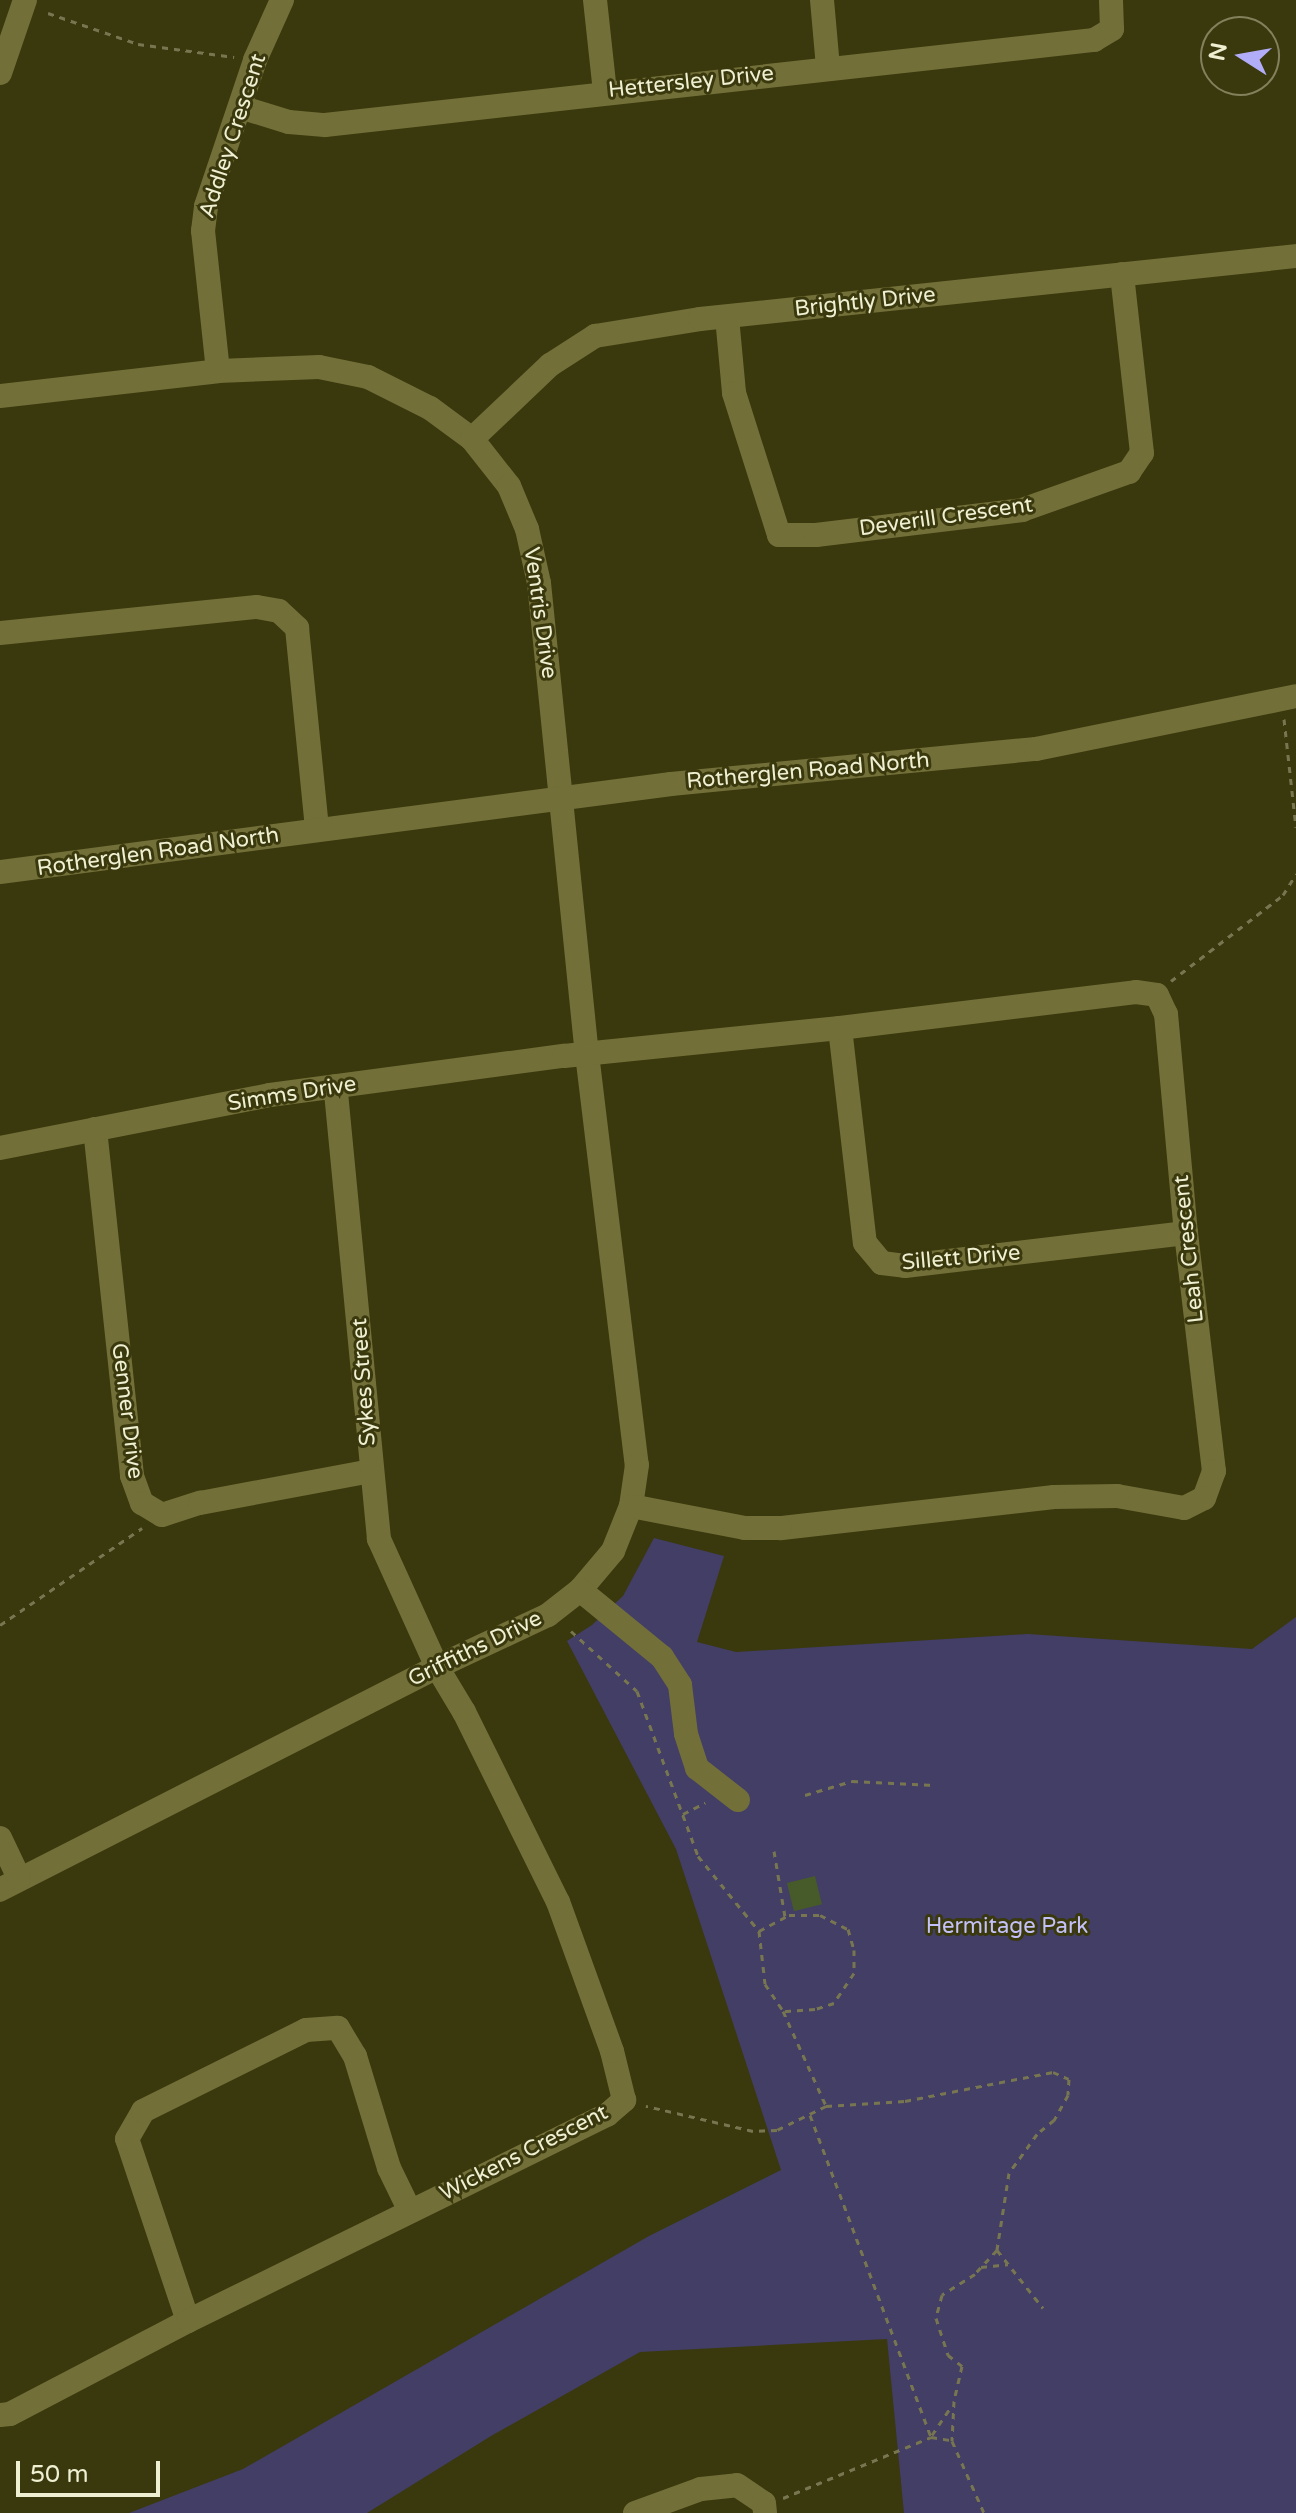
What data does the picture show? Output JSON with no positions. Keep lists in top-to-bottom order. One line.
{"streets":{"street":["Hettersley Drive","Addley Crescent","Brightly Drive","Deverill Crescent","Ventris Drive","Rotherglen Road North","Simms Drive","Leah Crescent","Sillett Drive","Sykes Street","Genner Drive","Griffiths Drive","Wickens Crescent"]},"crossings":[["Hettersley Drive","Addley Crescent"],["Addley Crescent","Ventris Drive"],["Brightly Drive","Deverill Crescent"],["Brightly Drive","Ventris Drive"],["Ventris Drive","Rotherglen Road North"],["Ventris Drive","Simms Drive"],["Ventris Drive","Griffiths Drive"],["Simms Drive","Sykes Street"],["Simms Drive","Genner Drive"],["Simms Drive","Griffiths Drive"],["Leah Crescent","Sillett Drive"],["Leah Crescent","Griffiths Drive"],["Sykes Street","Griffiths Drive"],["Sykes Street","Wickens Crescent"],["Griffiths Drive","Wickens Crescent"]],"parks":["Hermitage Park"],"scale_bar":"50 m","north":"left"}
